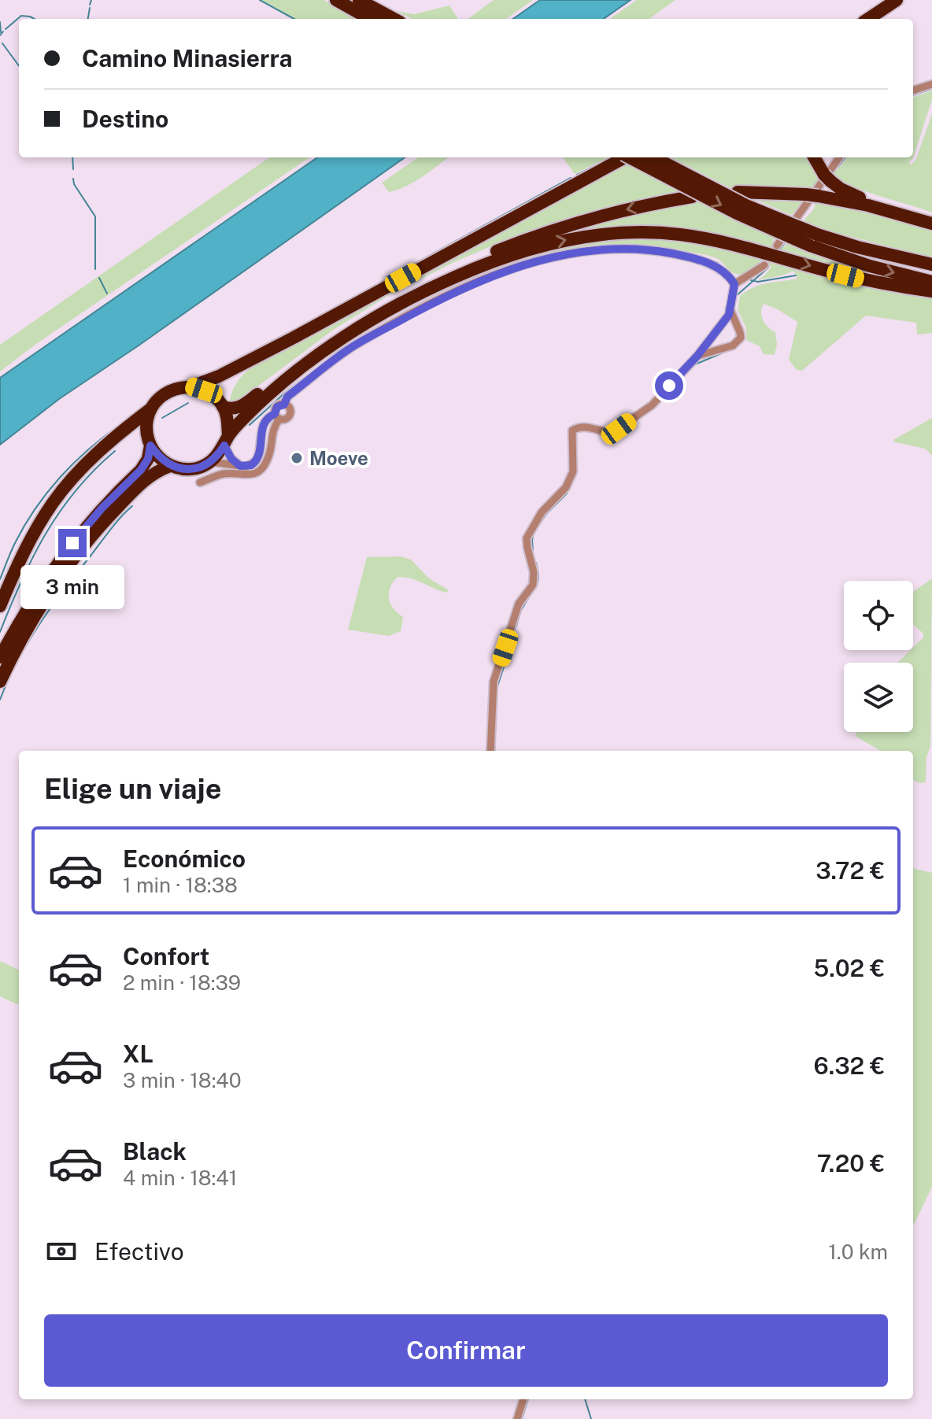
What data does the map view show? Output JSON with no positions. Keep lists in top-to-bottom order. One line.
{"places":["Moeve"],"page":{"banner":["Camino Minasierra","Destino"],"bubble":"3 min","heading":"Elige un viaje","list":[{"name":"Económico","note":"1 min · 18:38","value":"3.72 €"},{"name":"Confort","note":"2 min · 18:39","value":"5.02 €"},{"name":"XL","note":"3 min · 18:40","value":"6.32 €"},{"name":"Black","note":"4 min · 18:41","value":"7.20 €"}],"pay":["Efectivo","1.0 km"],"buttons":"Confirmar"}}
